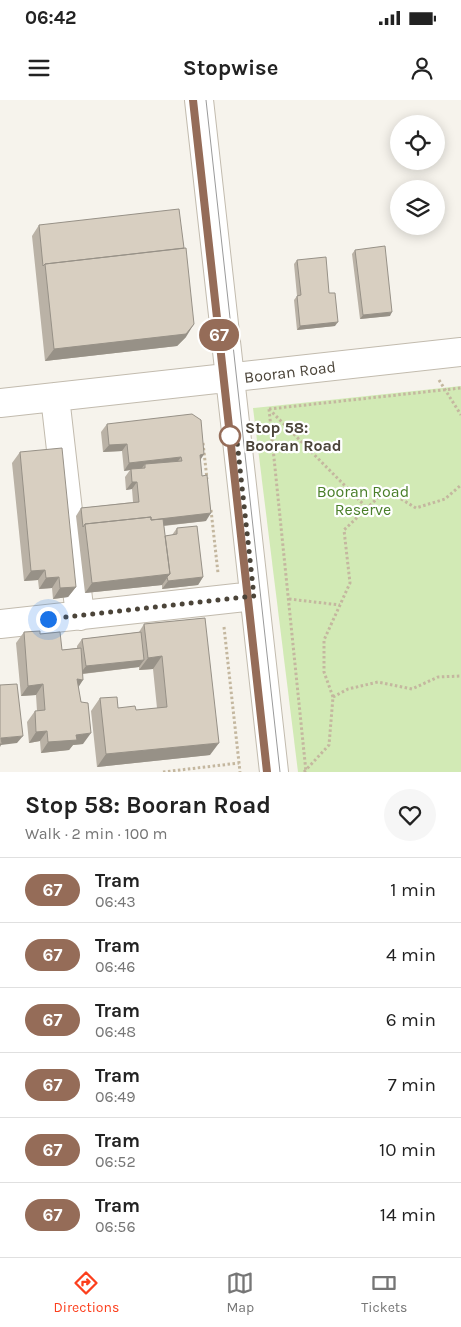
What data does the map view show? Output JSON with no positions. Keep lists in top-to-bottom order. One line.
{"streets":{"street":["Booran Road"]},"parks":["Booran Road Reserve"],"places":["Stop 58: Booran Road"],"lines":["tram line 67"],"page":{"status":"06:42","header":"Stopwise","on_map":"67","heading":["Stop 58: Booran Road","Walk · 2 min · 100 m"],"list":[{"mark":"67","name":"Tram","note":"06:43","value":"1 min"},{"mark":"67","name":"Tram","note":"06:46","value":"4 min"},{"mark":"67","name":"Tram","note":"06:48","value":"6 min"},{"mark":"67","name":"Tram","note":"06:49","value":"7 min"},{"mark":"67","name":"Tram","note":"06:52","value":"10 min"},{"mark":"67","name":"Tram","note":"06:56","value":"14 min"}],"tabs":["Directions","Map","Tickets"]}}
